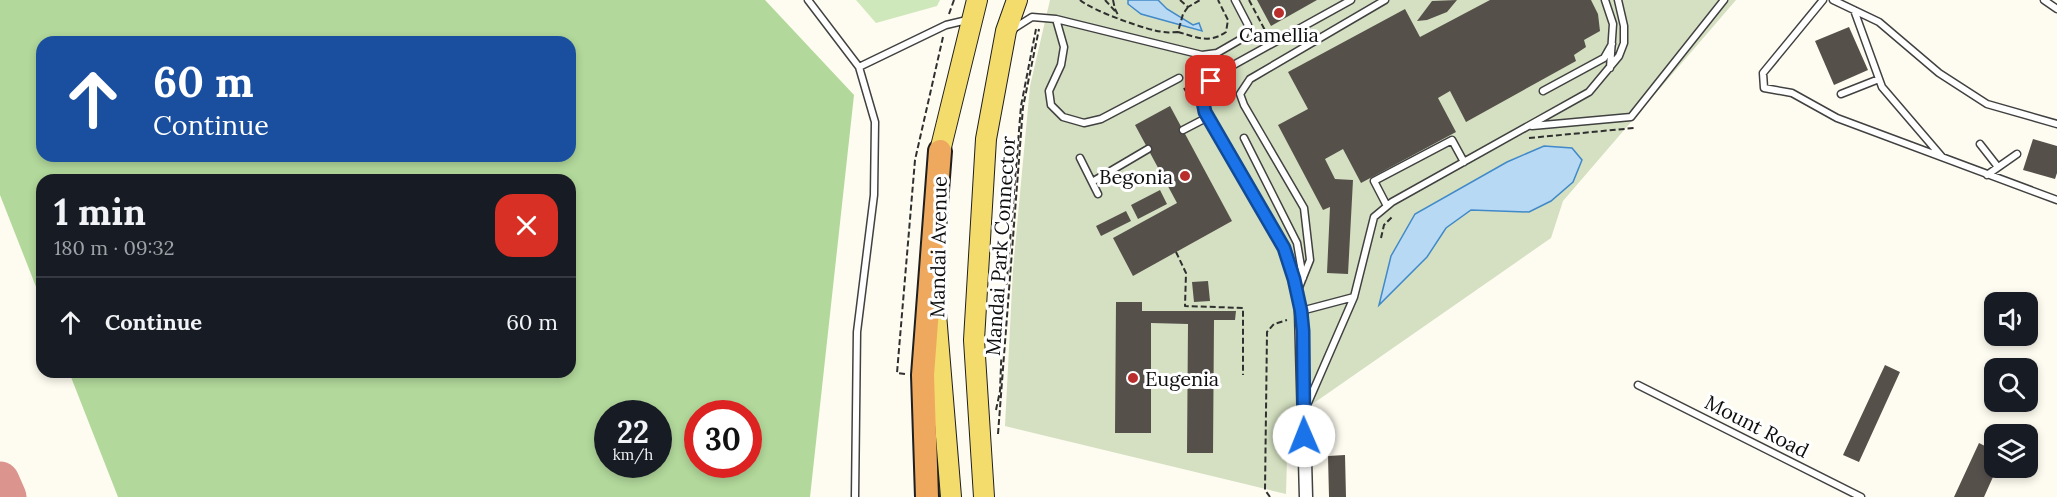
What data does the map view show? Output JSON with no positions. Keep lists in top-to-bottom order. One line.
{"streets":{"main road":["Mandai Avenue"],"lane":["Mount Road"],"path":["Mandai Park Connector"]},"places":["Camellia","Begonia","Eugenia"],"page":{"turn":["60 m","Continue"],"heading":["1 min","180 m · 09:32"],"list":[{"name":"Continue","value":"60 m"}],"speed":"22 km/h","limit":"30"}}
